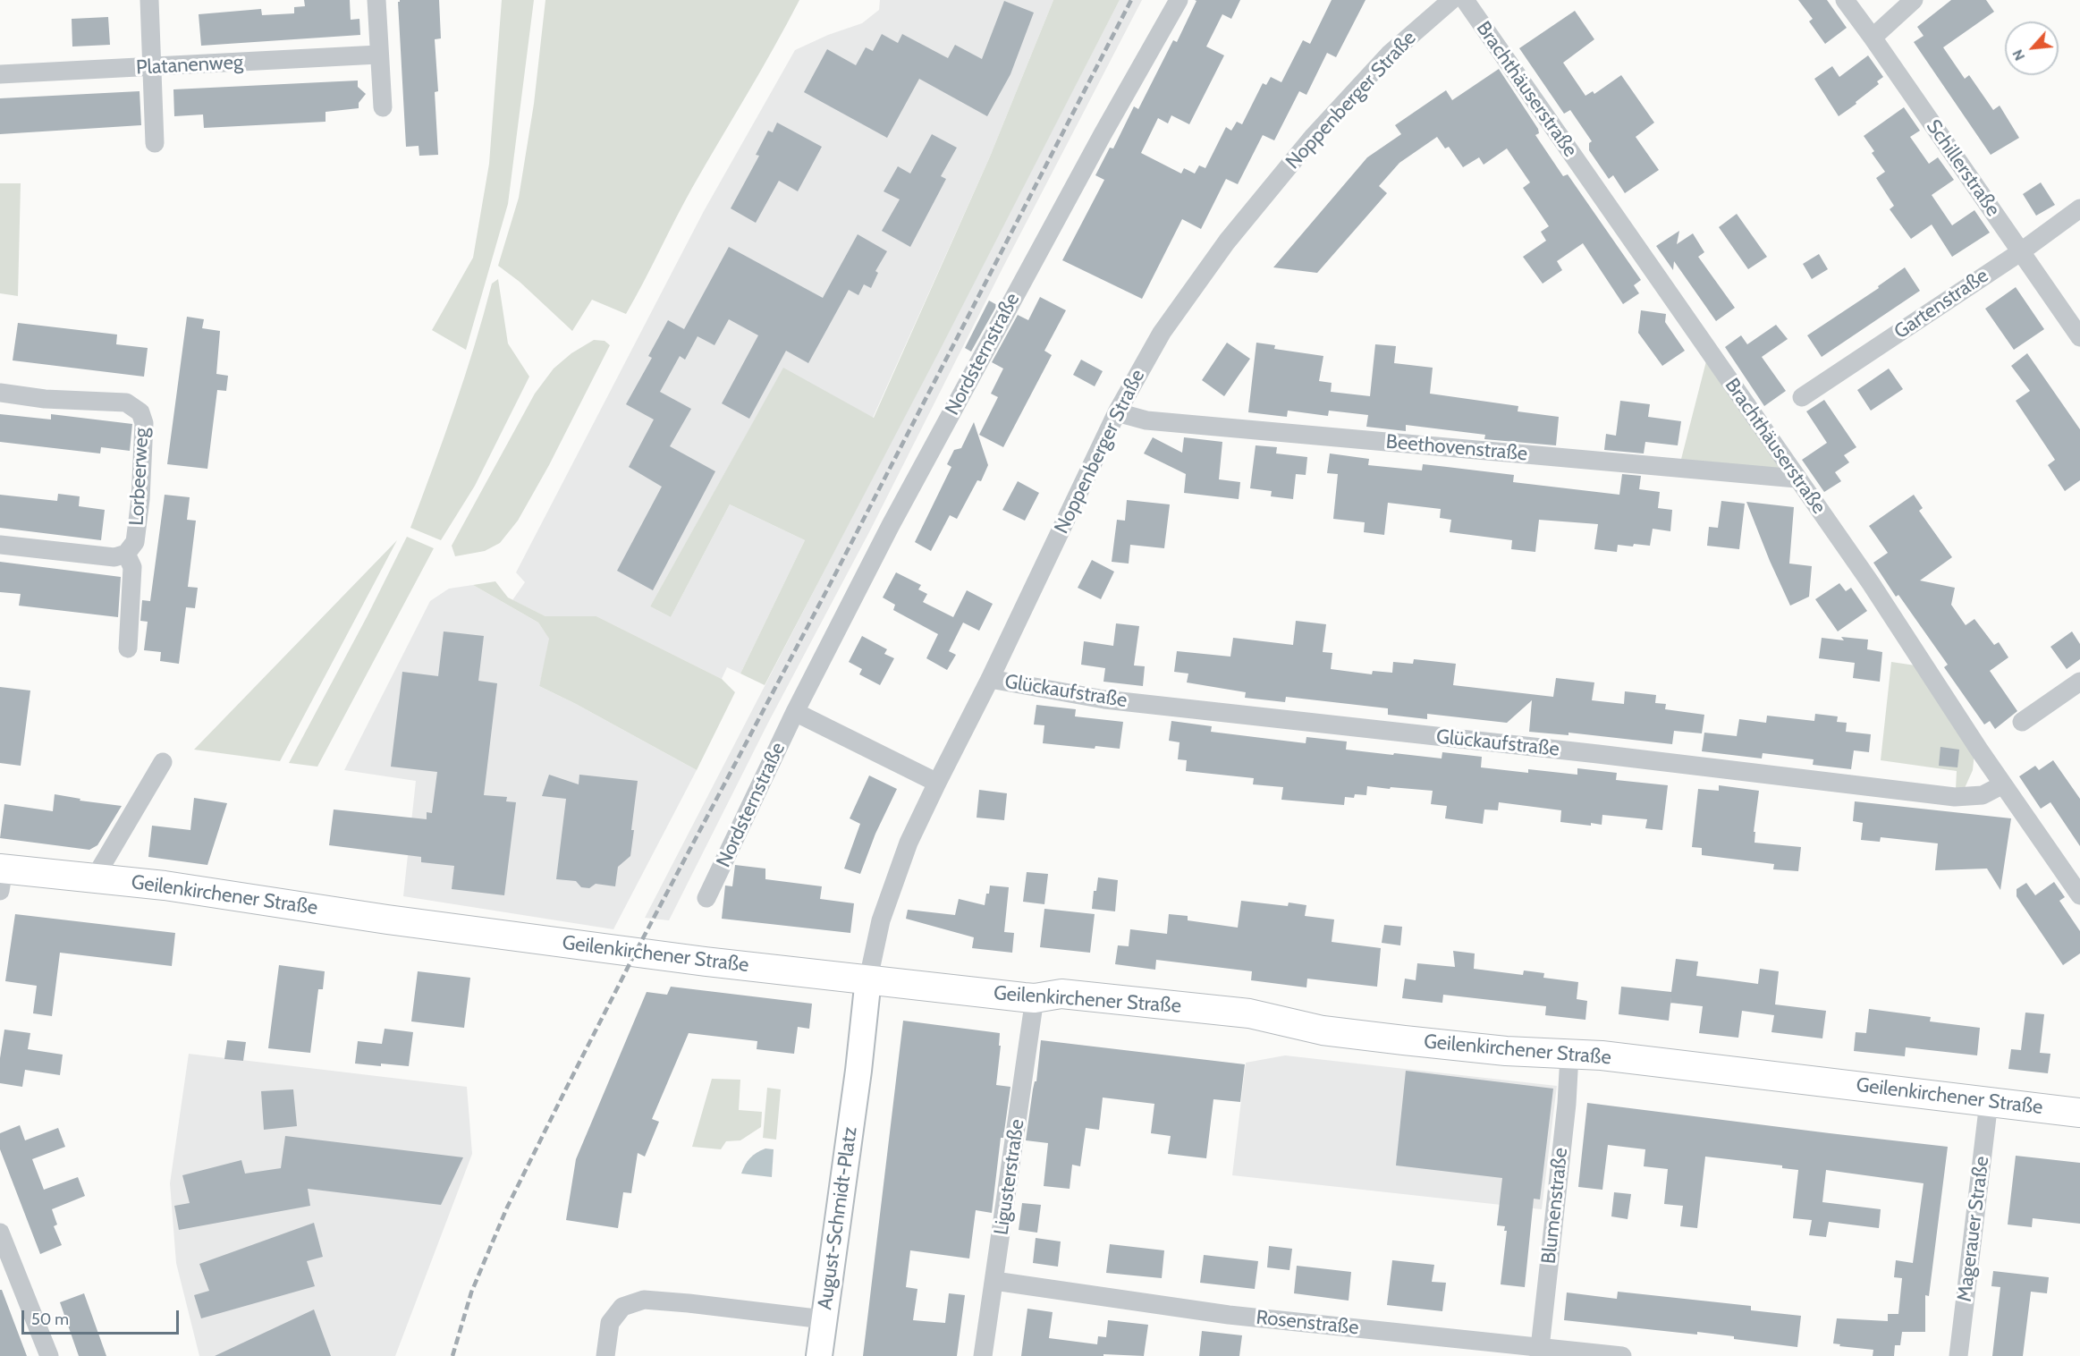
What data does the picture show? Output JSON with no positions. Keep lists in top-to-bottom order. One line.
{"streets":{"main road":["Geilenkirchener Straße","August-Schmidt-Platz"],"street":["Platanenweg","Brachthäuserstraße","Noppenberger Straße","Schillerstraße","Gartenstraße","Nordsternstraße","Beethovenstraße","Lorbeerweg","Glückaufstraße","Ligusterstraße","Blumenstraße","Magerauer Straße","Rosenstraße"]},"crossings":[["Brachthäuserstraße","Beethovenstraße"],["Brachthäuserstraße","Glückaufstraße"],["Noppenberger Straße","Beethovenstraße"],["Noppenberger Straße","Glückaufstraße"],["Noppenberger Straße","Geilenkirchener Straße"],["Noppenberger Straße","August-Schmidt-Platz"],["Schillerstraße","Gartenstraße"],["Geilenkirchener Straße","Ligusterstraße"],["Geilenkirchener Straße","Blumenstraße"],["Geilenkirchener Straße","August-Schmidt-Platz"],["Geilenkirchener Straße","Magerauer Straße"],["Ligusterstraße","Rosenstraße"],["Blumenstraße","Rosenstraße"]],"scale_bar":"50 m","north":"bottom left"}
